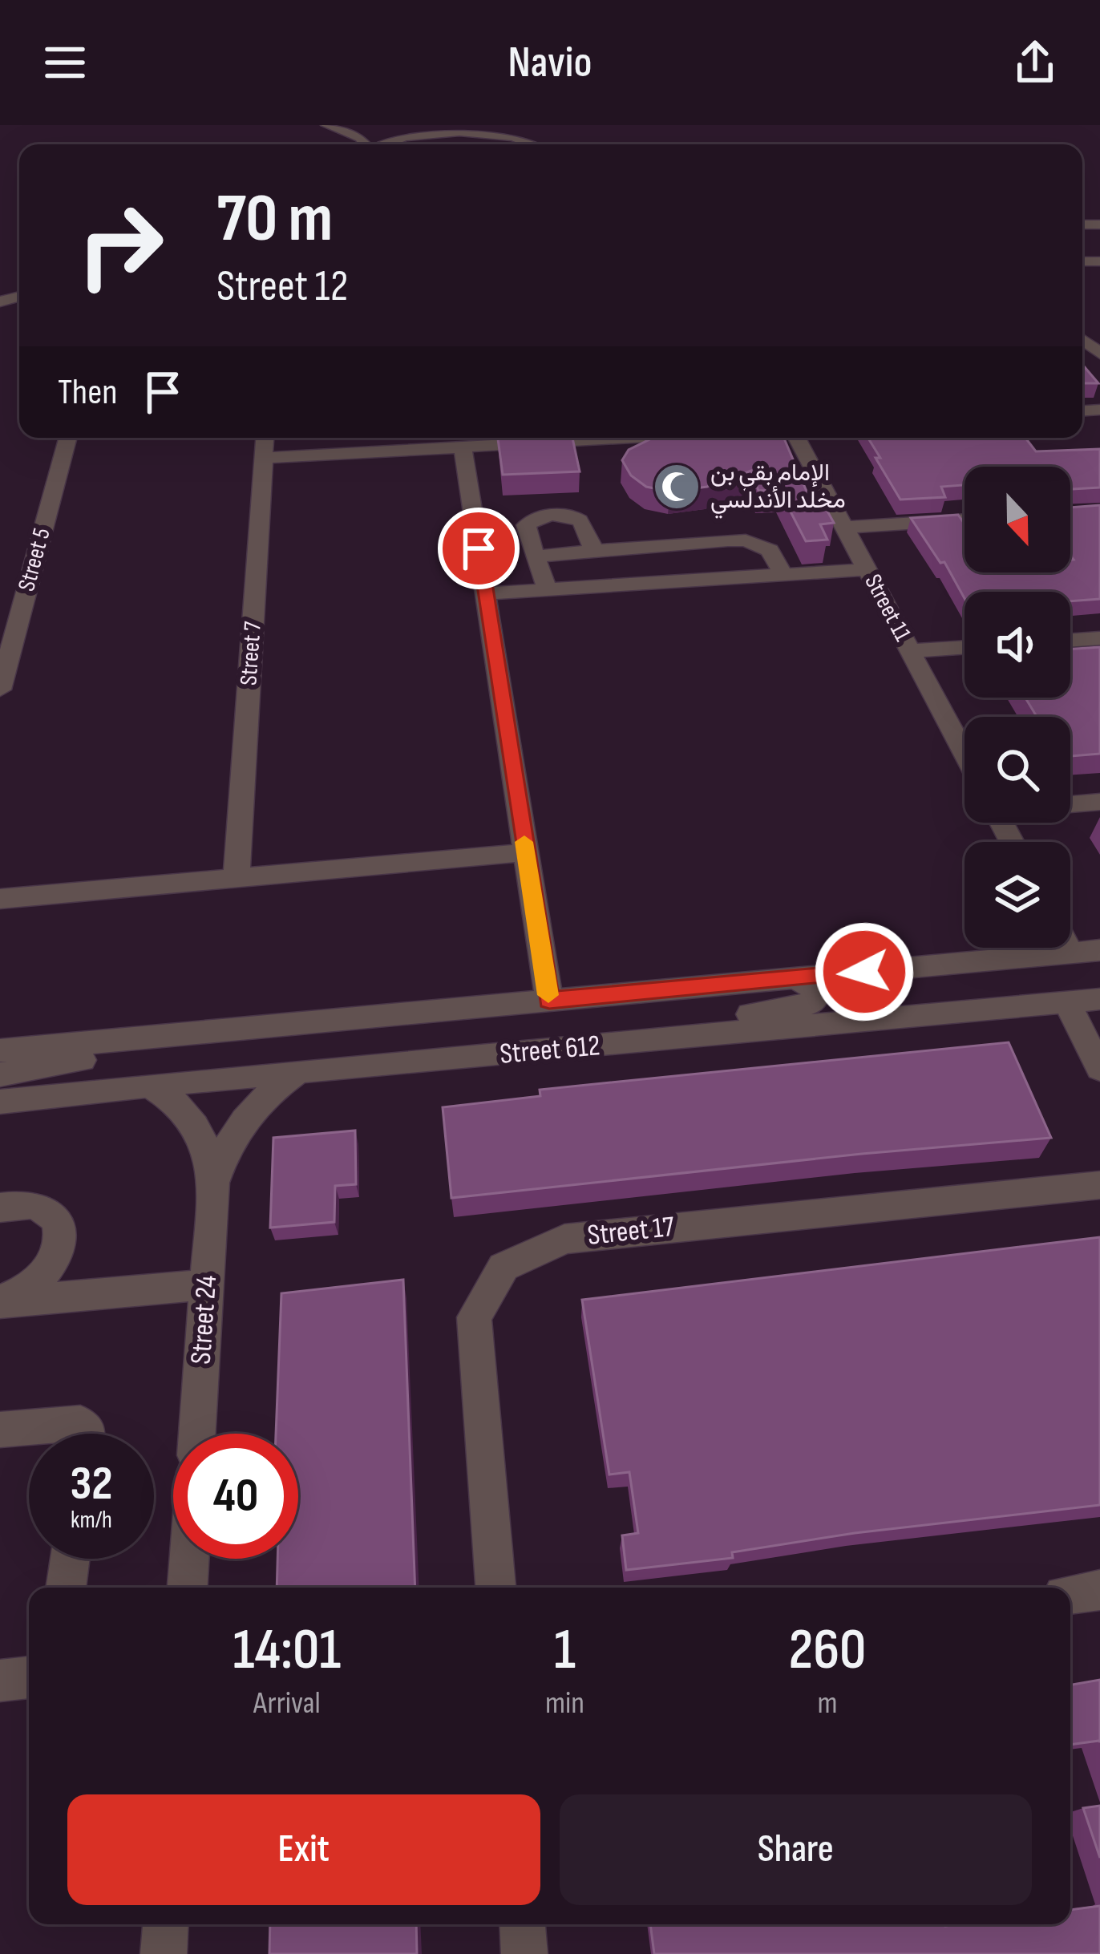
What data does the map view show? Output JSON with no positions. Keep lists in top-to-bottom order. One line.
{"streets":{"street":["Street 5","Street 11","Street 7","Street 612","Street 17","Street 24"]},"crossings":[["Street 612","Street 24"]],"places":{"mosque":["الإمام بقي بن مخلد الأندلسي"]},"north":"bottom","page":{"header":"Navio","turn":["70 m","Street 12"],"then":"Then","speed":"32 km/h","limit":"40","eta":["14:01","Arrival","1","min","260","m"],"buttons":["Exit","Share"]}}
